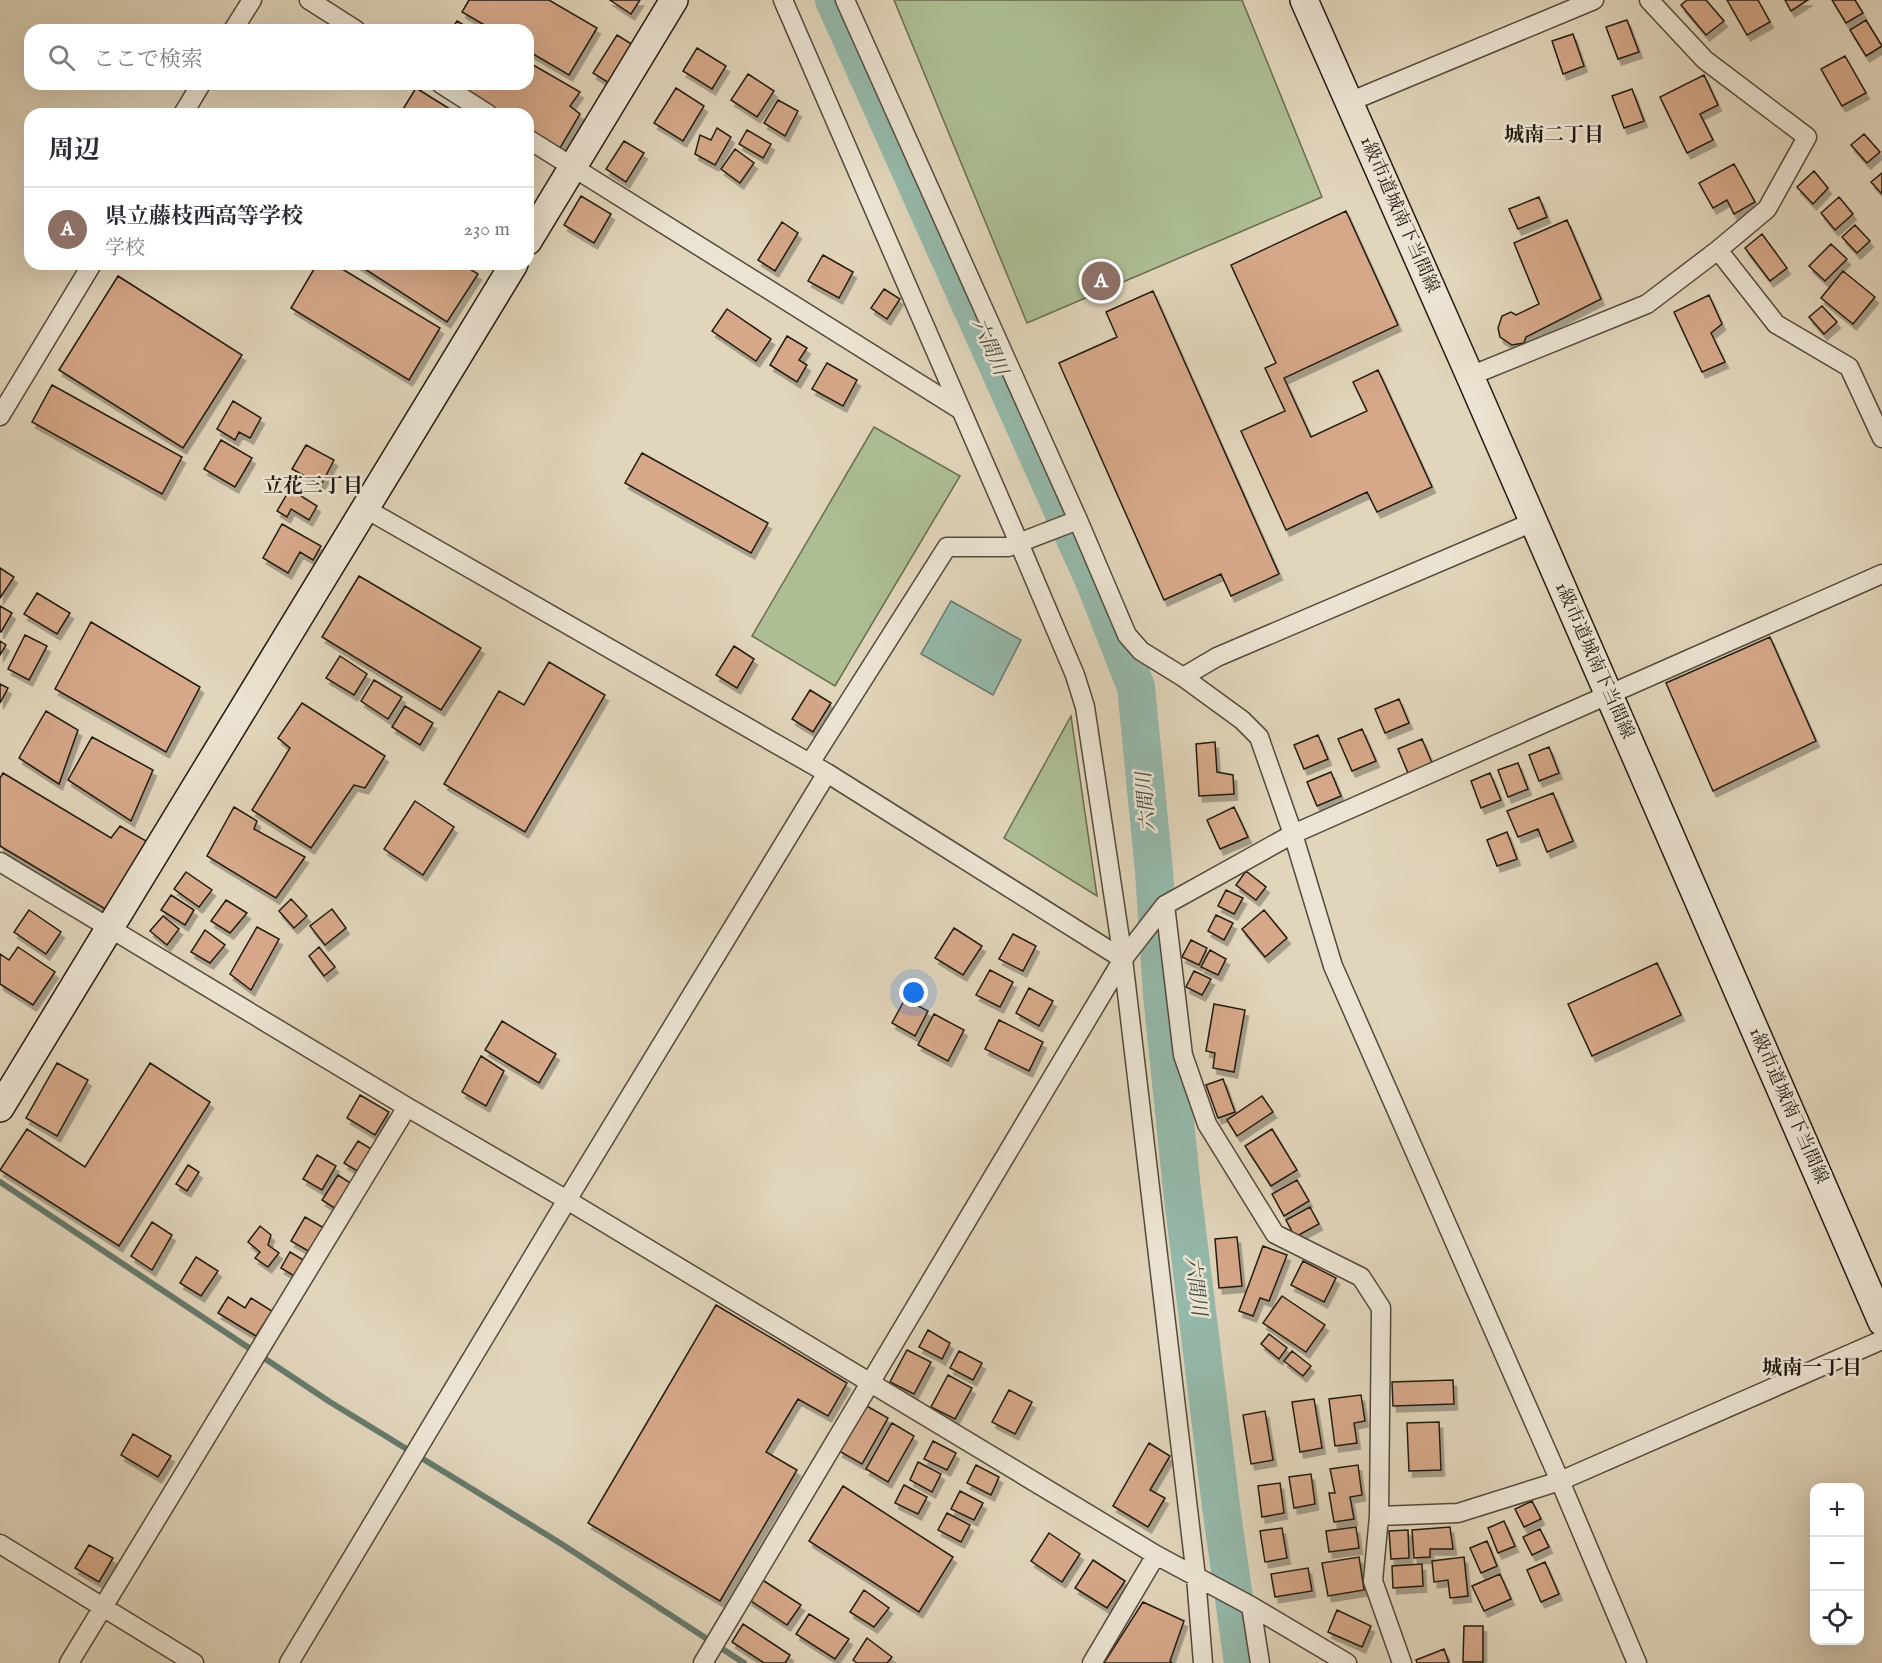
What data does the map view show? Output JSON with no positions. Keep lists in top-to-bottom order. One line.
{"streets":{"street":["1級市道城南下当間線"]},"districts":["城南二丁目","立花三丁目","城南一丁目"],"water":["六間川"],"page":{"search":"ここで検索","heading":"周辺","list":[{"mark":"A","name":"県立藤枝西高等学校","note":"学校","value":"230 m"}],"pins":"A","map_buttons":["+","−"]}}
